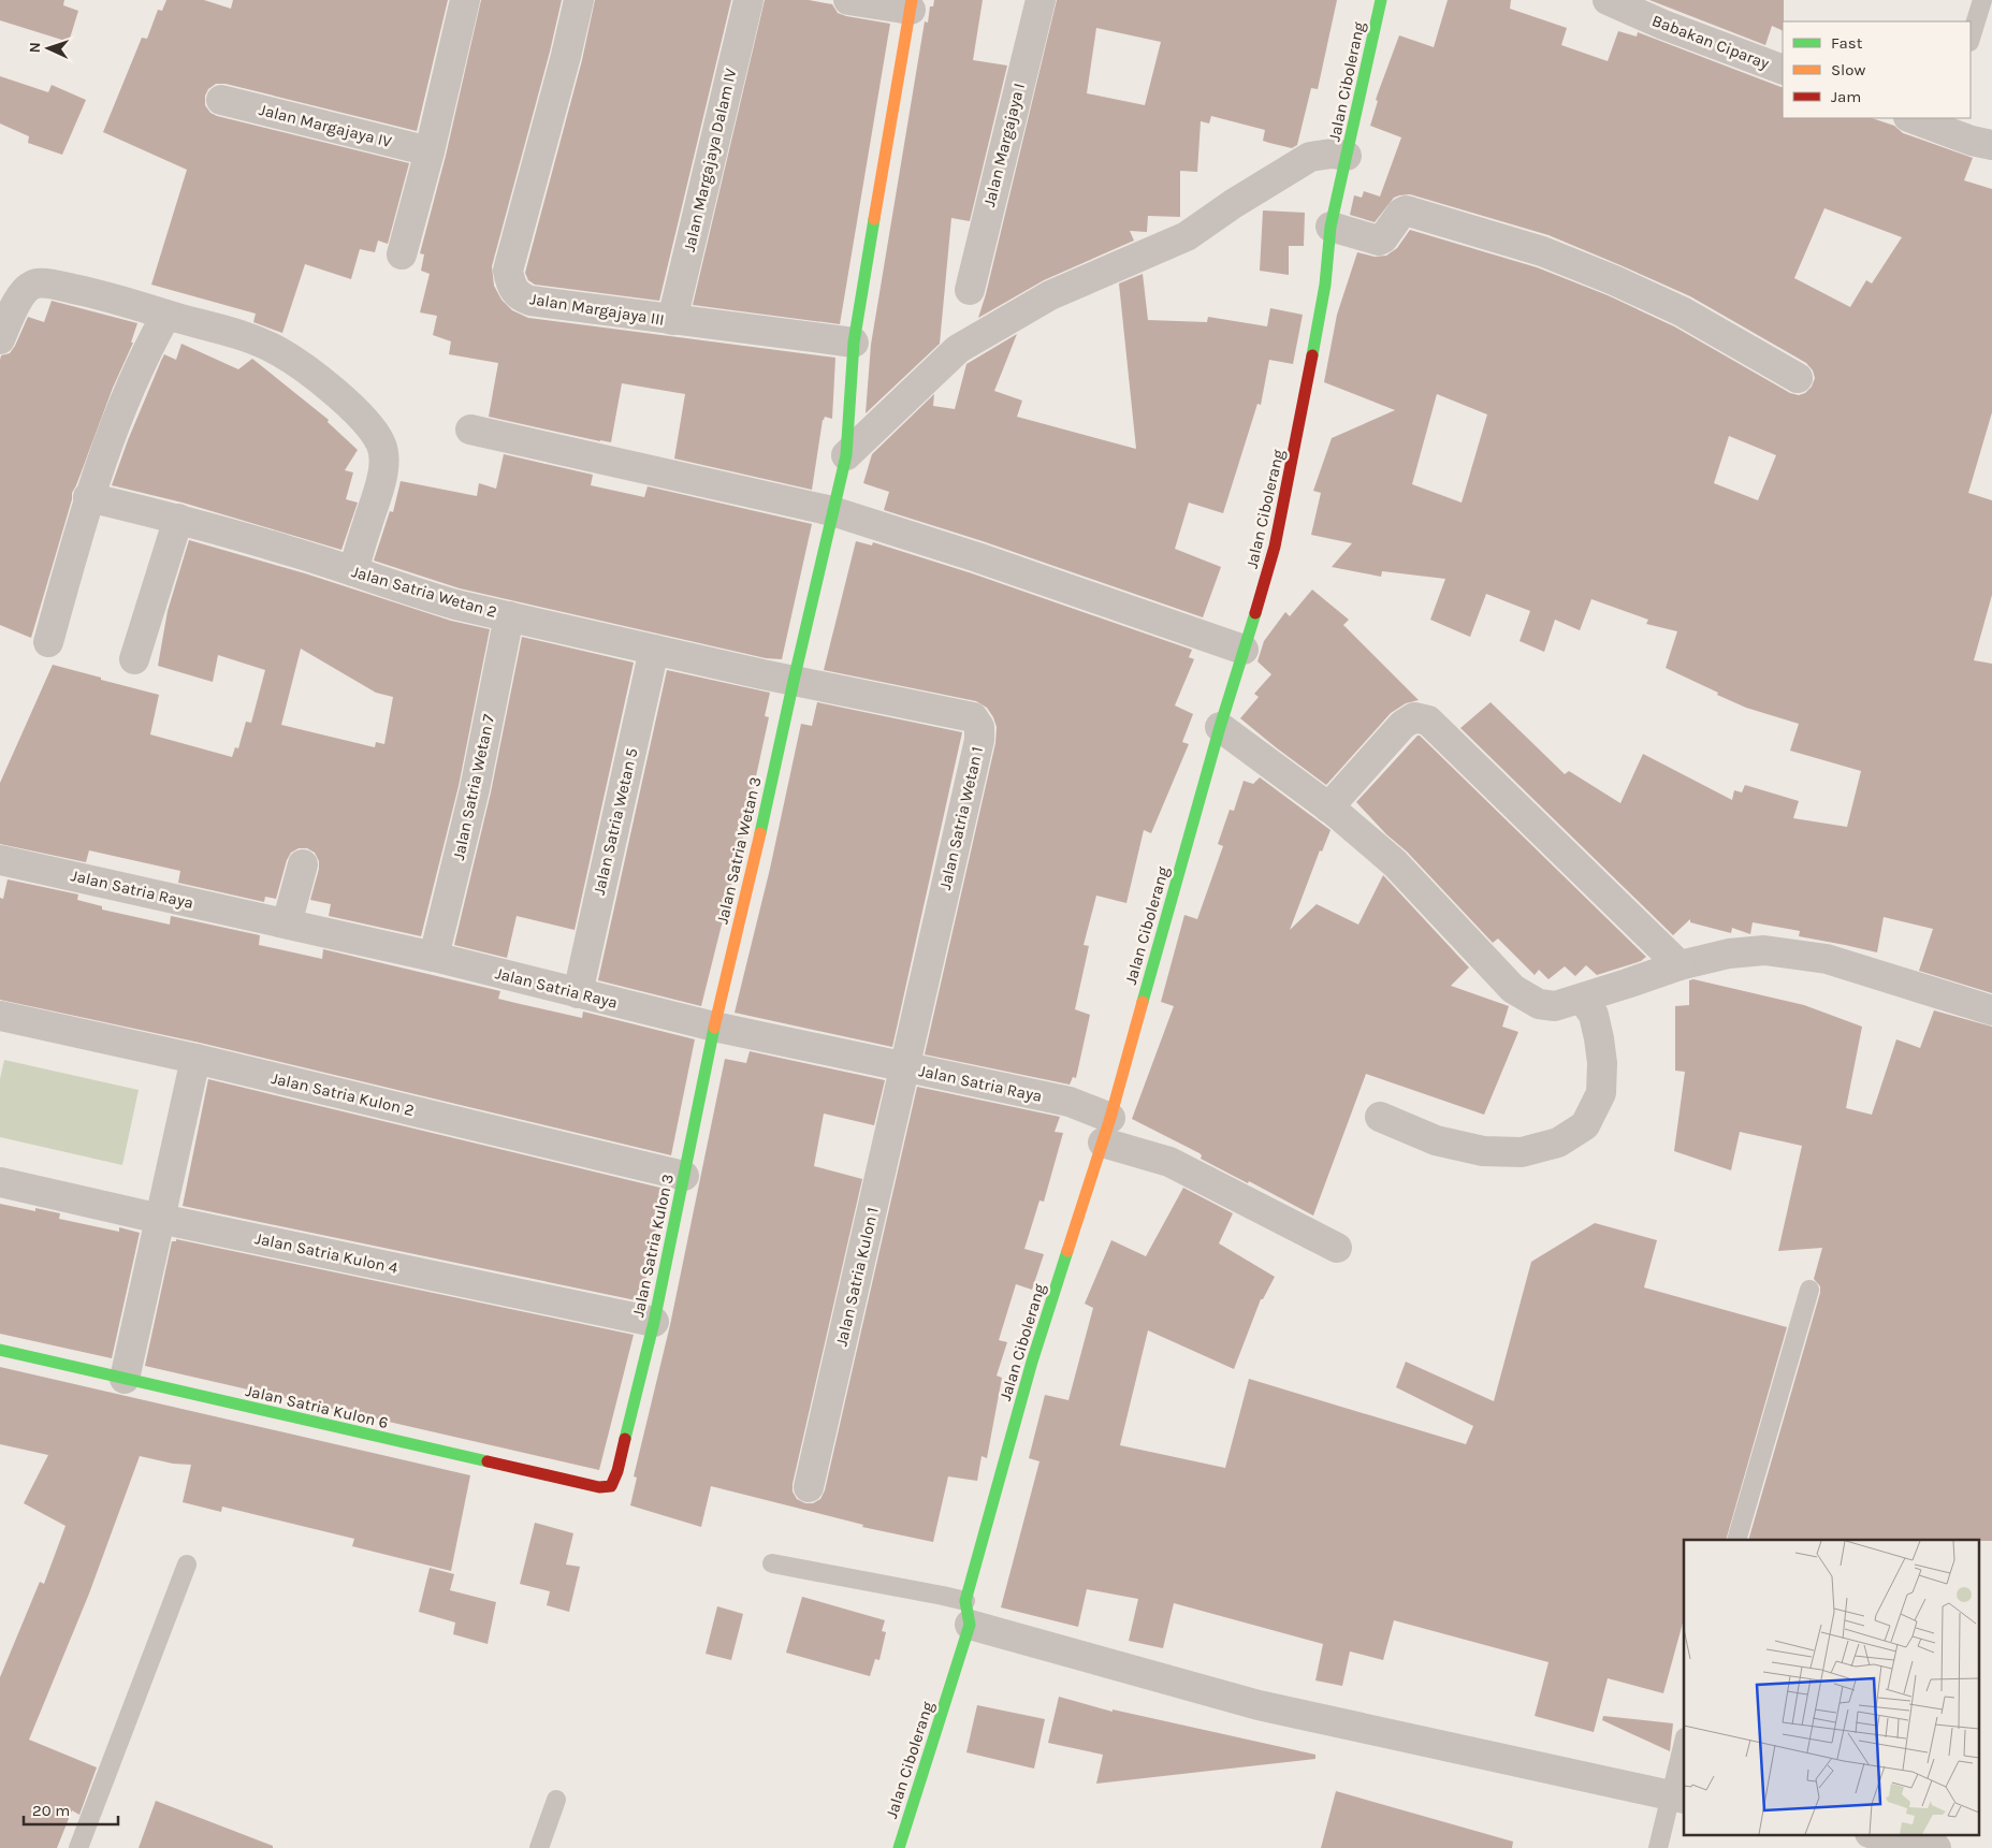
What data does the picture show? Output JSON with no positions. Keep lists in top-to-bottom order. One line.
{"streets":{"street":["Babakan Ciparay","Jalan Cibolerang","Jalan Margajaya IV","Jalan Margajaya I","Jalan Margajaya Dalam IV","Jalan Margajaya III","Jalan Satria Wetan 2","Jalan Satria Wetan 7","Jalan Satria Wetan 1","Jalan Satria Wetan 5","Jalan Satria Wetan 3","Jalan Satria Raya","Jalan Satria Kulon 2","Jalan Satria Kulon 3","Jalan Satria Kulon 4","Jalan Satria Kulon 1","Jalan Satria Kulon 6"]},"crossings":[["Jalan Cibolerang","Jalan Satria Raya"],["Jalan Margajaya Dalam IV","Jalan Margajaya III"],["Jalan Margajaya III","Jalan Satria Wetan 3"],["Jalan Satria Wetan 2","Jalan Satria Wetan 7"],["Jalan Satria Wetan 2","Jalan Satria Wetan 1"],["Jalan Satria Wetan 2","Jalan Satria Wetan 5"],["Jalan Satria Wetan 2","Jalan Satria Wetan 3"],["Jalan Satria Wetan 7","Jalan Satria Raya"],["Jalan Satria Wetan 1","Jalan Satria Wetan 3"],["Jalan Satria Wetan 1","Jalan Satria Raya"],["Jalan Satria Wetan 1","Jalan Satria Kulon 1"],["Jalan Satria Wetan 5","Jalan Satria Raya"],["Jalan Satria Wetan 3","Jalan Satria Raya"],["Jalan Satria Wetan 3","Jalan Satria Kulon 3"],["Jalan Satria Raya","Jalan Satria Kulon 3"],["Jalan Satria Raya","Jalan Satria Kulon 1"],["Jalan Satria Kulon 2","Jalan Satria Kulon 3"],["Jalan Satria Kulon 3","Jalan Satria Kulon 4"],["Jalan Satria Kulon 3","Jalan Satria Kulon 6"]],"legend":["Fast","Slow","Jam"],"scale_bar":"20 m","north":"left"}
